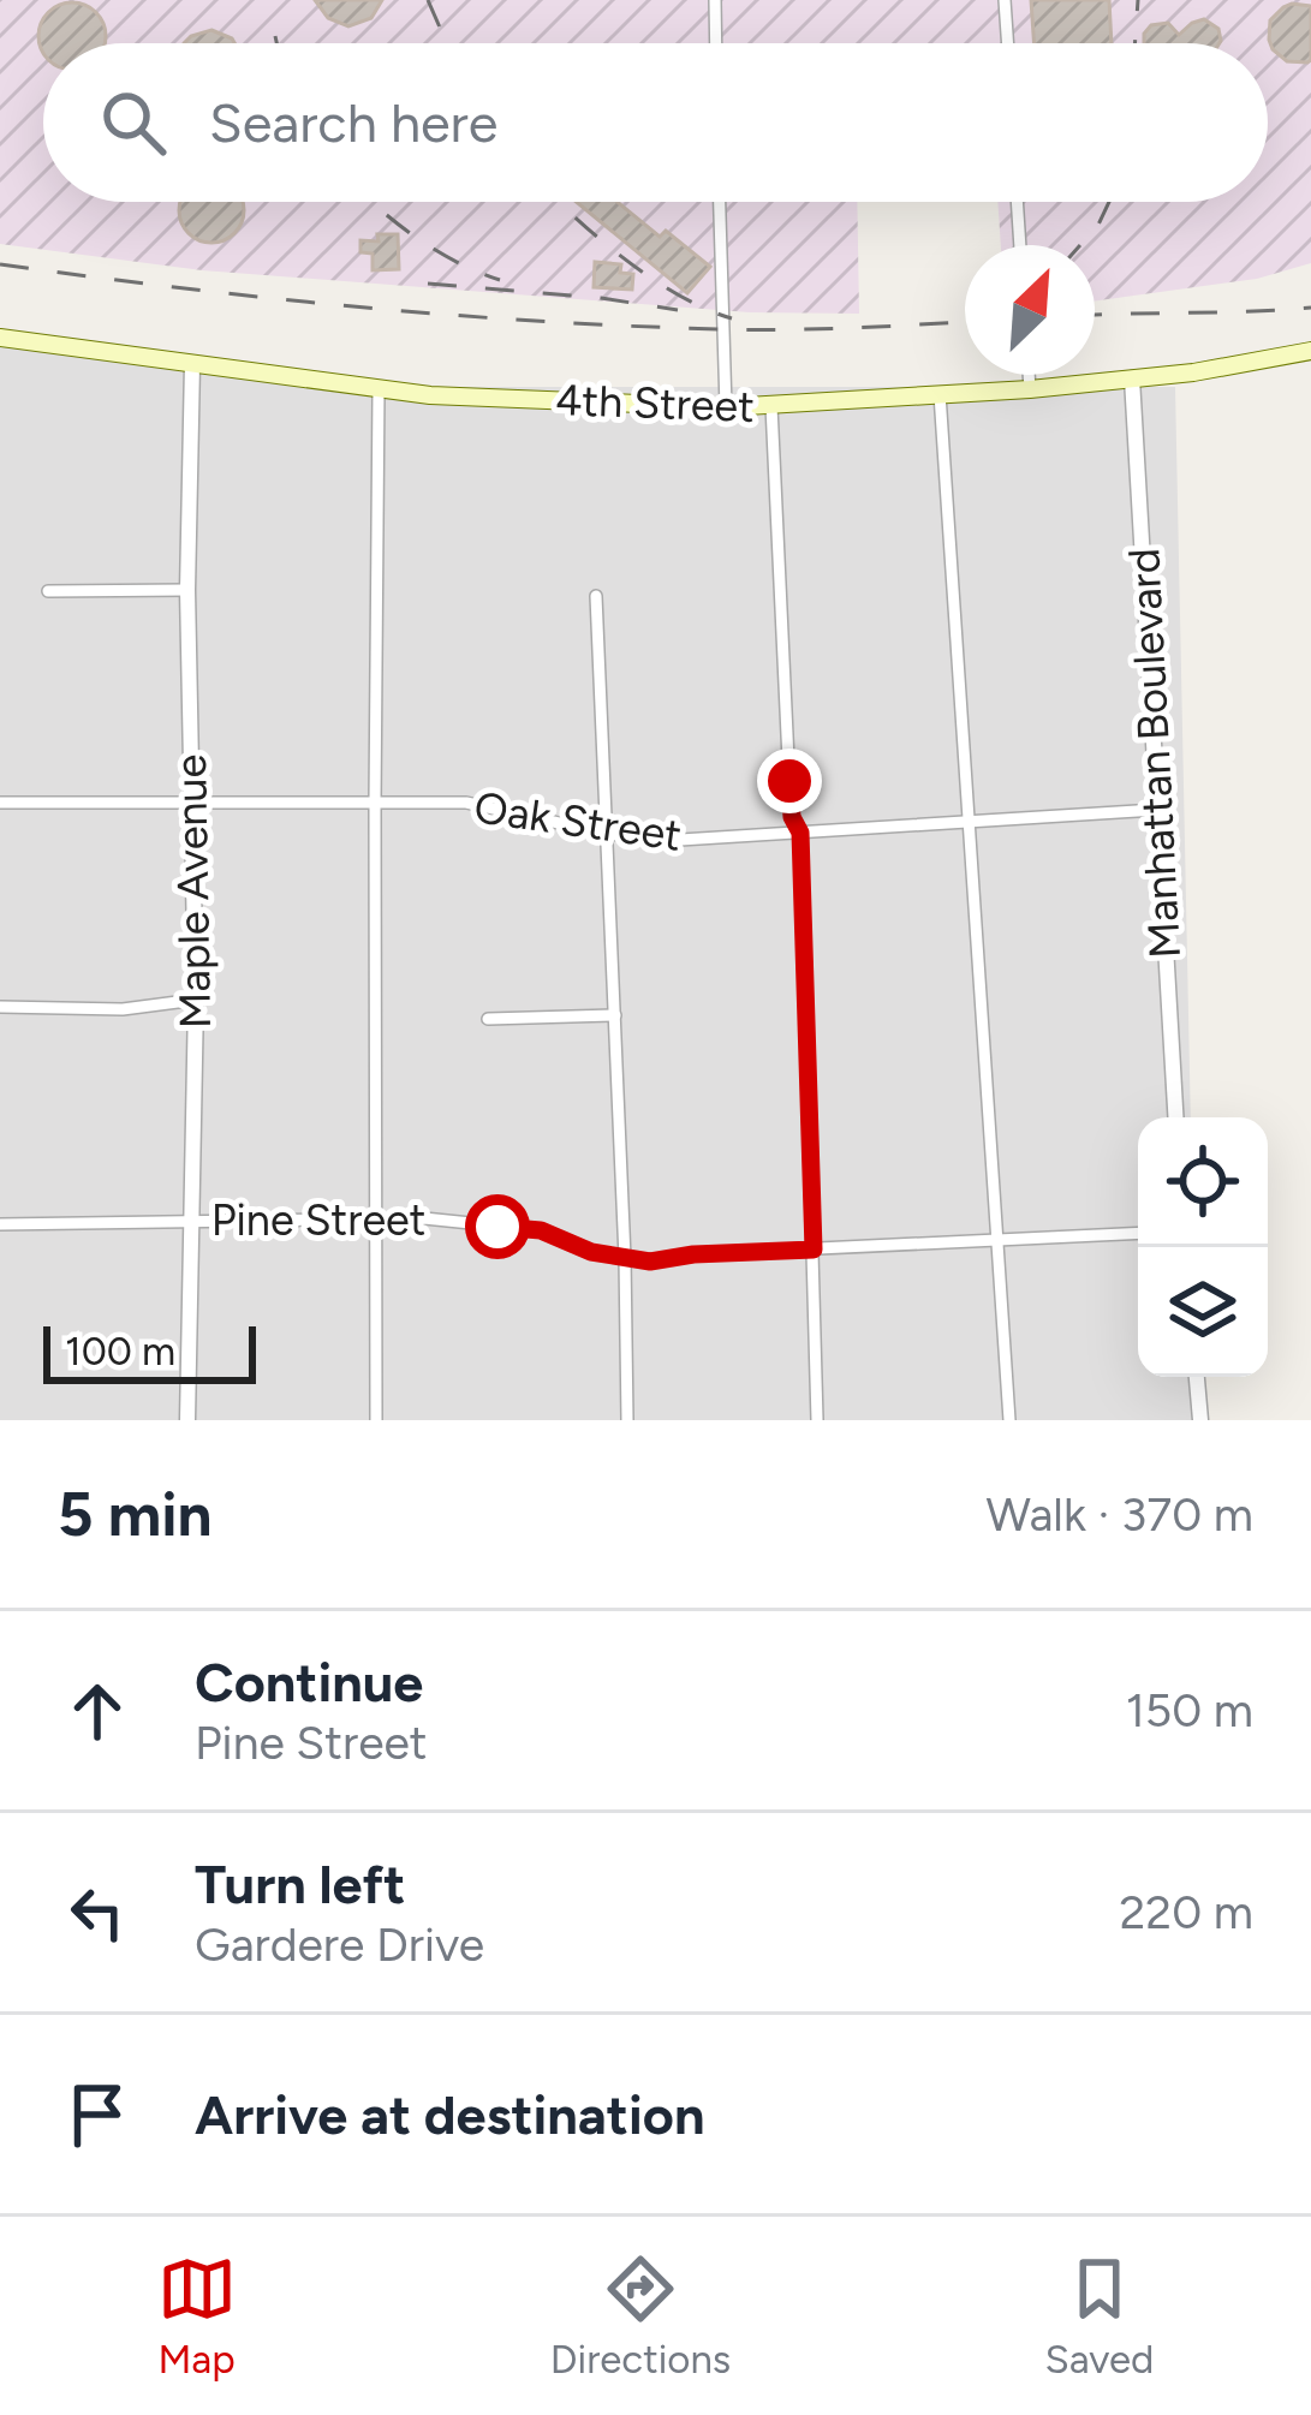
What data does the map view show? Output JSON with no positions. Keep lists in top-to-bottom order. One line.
{"streets":{"main road":["4th Street"],"street":["Manhattan Boulevard","Oak Street","Maple Avenue","Pine Street"]},"crossings":[["4th Street","Manhattan Boulevard"],["4th Street","Maple Avenue"],["Manhattan Boulevard","Oak Street"],["Oak Street","Maple Avenue"],["Maple Avenue","Pine Street"]],"scale_bar":"100 m","north":"top right","page":{"search":"Search here","scale":"100 m","heading":["5 min","Walk · 370 m"],"list":[["Continue","Pine Street","150 m"],["Turn left","Gardere Drive","220 m"],"Arrive at destination"],"nav":["Map","Directions","Saved"]}}
